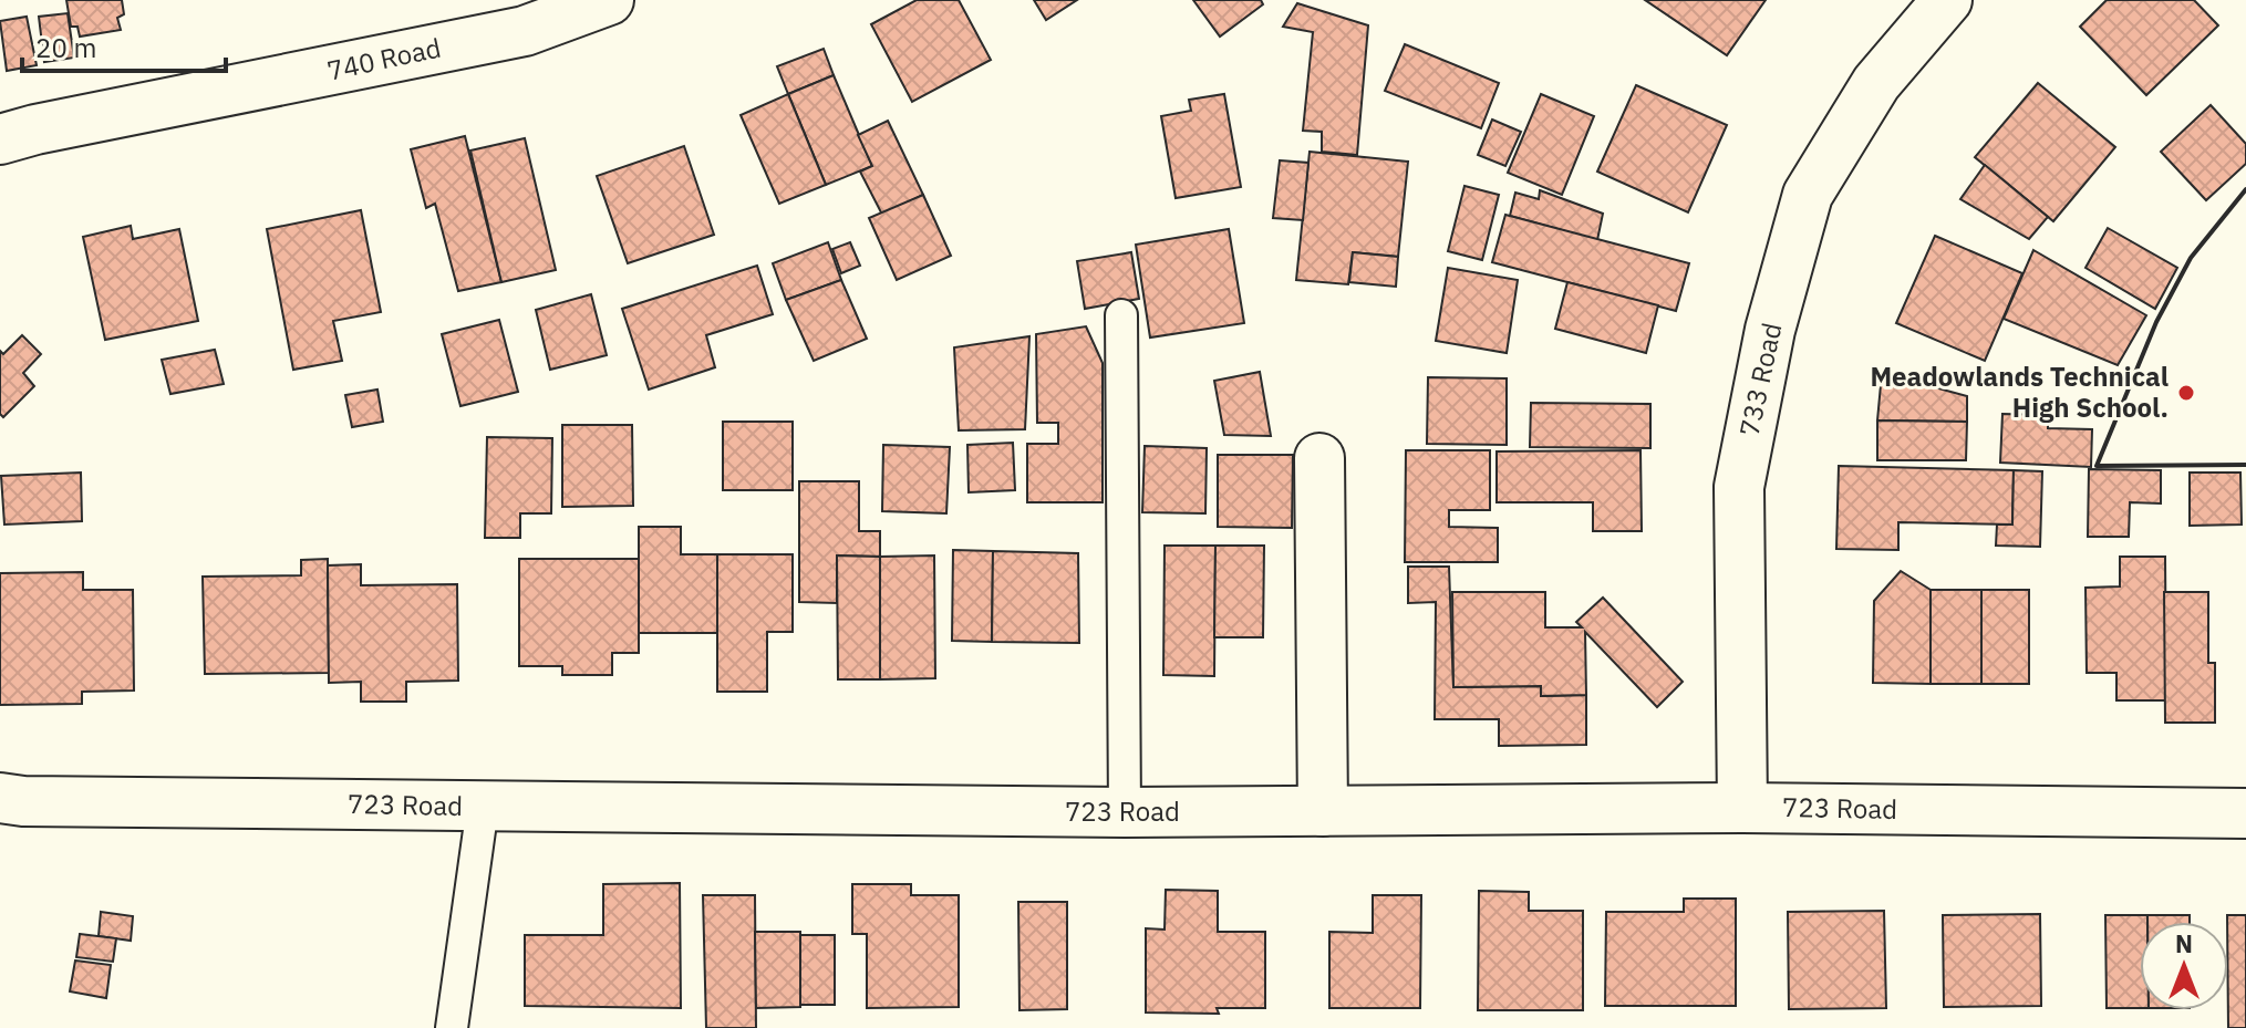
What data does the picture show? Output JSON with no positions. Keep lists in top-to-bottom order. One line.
{"streets":{"street":["740 Road","733 Road","723 Road"]},"crossings":[["733 Road","723 Road"]],"places":["Meadowlands Technical High School."],"scale_bar":"20 m","north":"top"}
